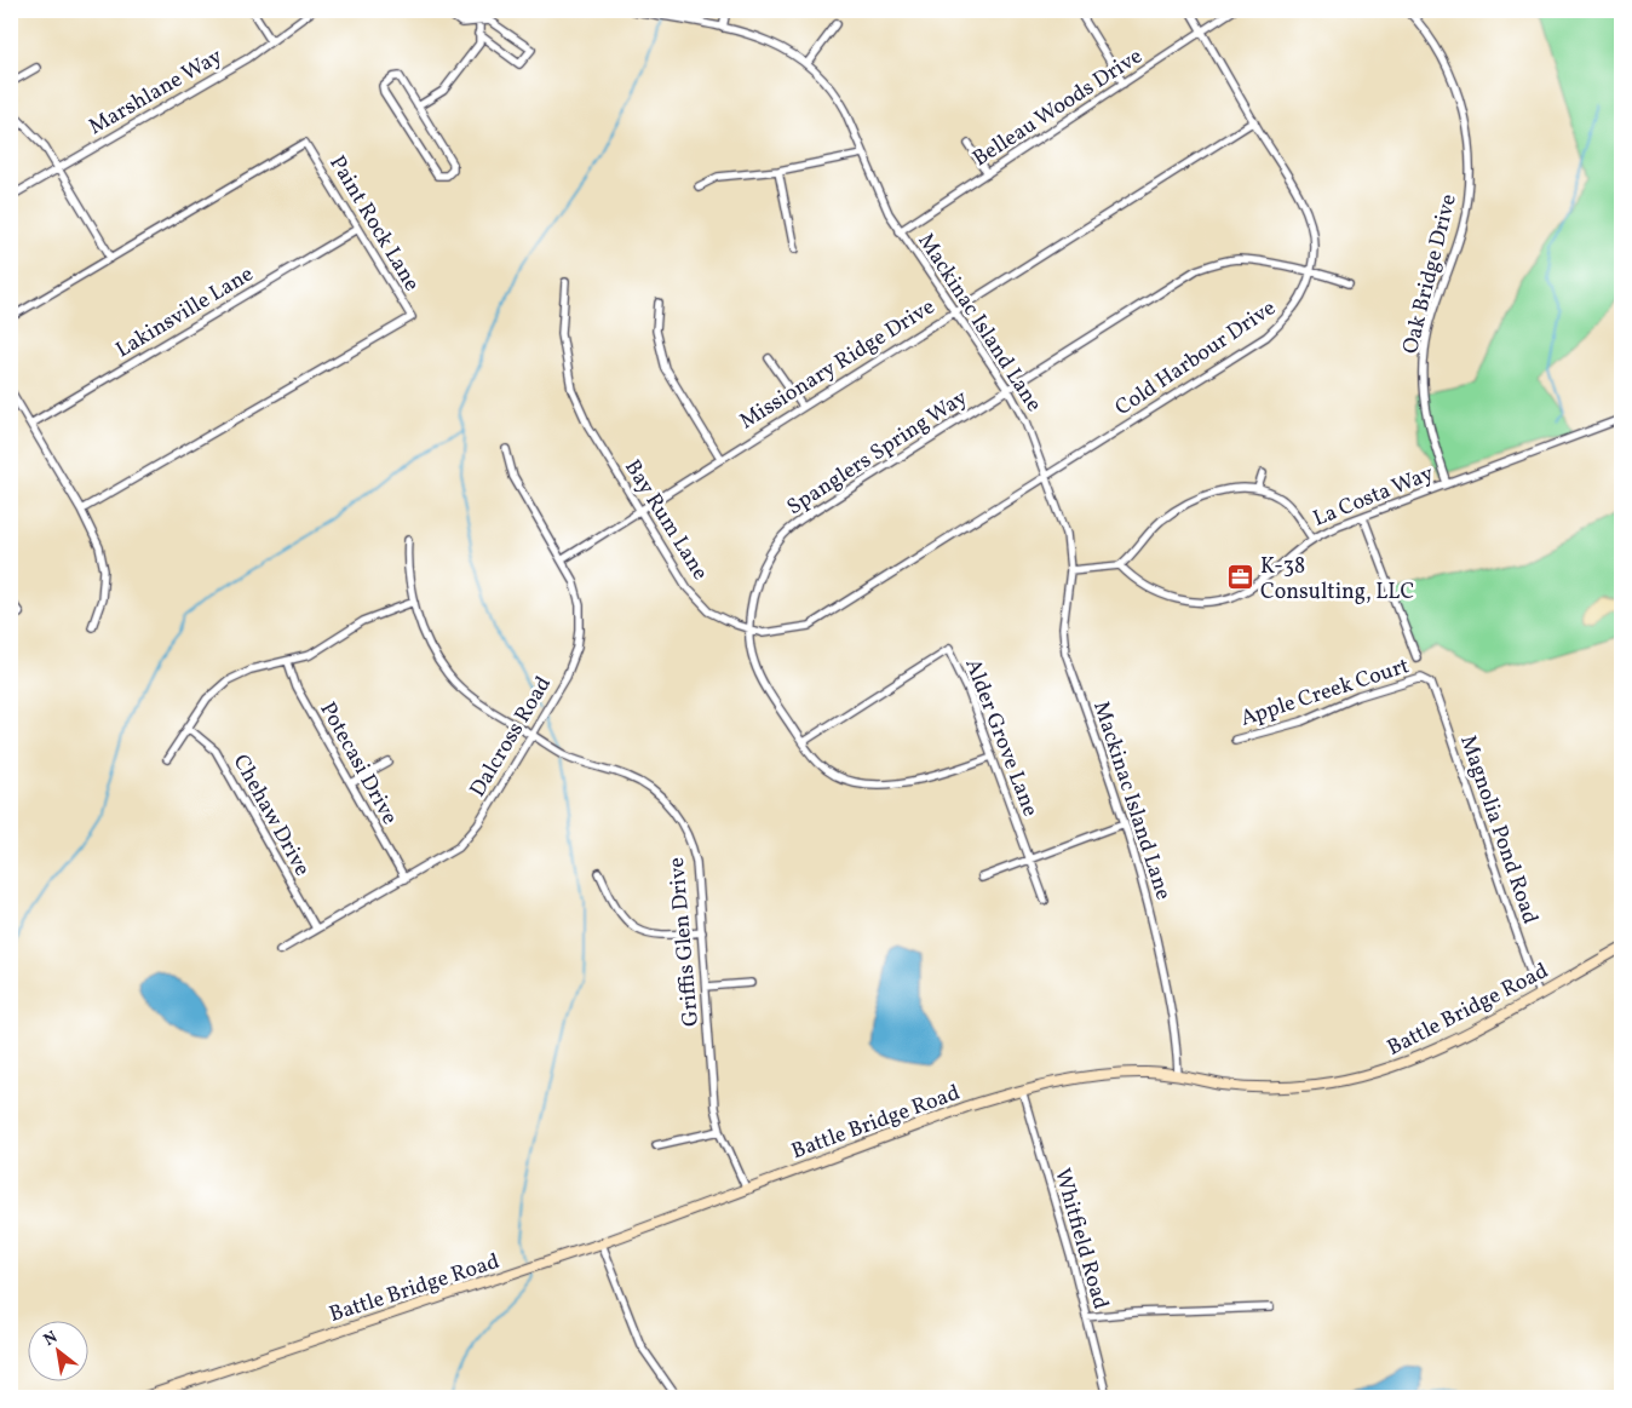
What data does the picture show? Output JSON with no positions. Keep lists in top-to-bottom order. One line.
{"streets":{"street":["Marshlane Way","Belleau Woods Drive","Paint Rock Lane","Oak Bridge Drive","Lakinsville Lane","Mackinac Island Lane","Cold Harbour Drive","Missionary Ridge Drive","Spanglers Spring Way","La Costa Way","Bay Rum Lane","Apple Creek Court","Dalcross Road","Alder Grove Lane","Potecasi Drive","Chehaw Drive","Magnolia Pond Road","Griffis Glen Drive","Battle Bridge Road","Whitfield Road"]},"crossings":[["Belleau Woods Drive","Mackinac Island Lane"],["Belleau Woods Drive","Cold Harbour Drive"],["Paint Rock Lane","Lakinsville Lane"],["Oak Bridge Drive","La Costa Way"],["Mackinac Island Lane","Cold Harbour Drive"],["Mackinac Island Lane","Missionary Ridge Drive"],["Mackinac Island Lane","Spanglers Spring Way"],["Mackinac Island Lane","Bay Rum Lane"],["Mackinac Island Lane","Battle Bridge Road"],["Cold Harbour Drive","Missionary Ridge Drive"],["Cold Harbour Drive","Spanglers Spring Way"],["Cold Harbour Drive","Bay Rum Lane"],["Missionary Ridge Drive","Bay Rum Lane"],["Missionary Ridge Drive","Dalcross Road"],["Spanglers Spring Way","Bay Rum Lane"],["Spanglers Spring Way","Alder Grove Lane"],["Apple Creek Court","Magnolia Pond Road"],["Dalcross Road","Potecasi Drive"],["Dalcross Road","Chehaw Drive"],["Dalcross Road","Griffis Glen Drive"],["Magnolia Pond Road","Battle Bridge Road"],["Griffis Glen Drive","Battle Bridge Road"],["Battle Bridge Road","Whitfield Road"]],"places":{"office":["K-38 Consulting, LLC"]},"north":"top left"}
